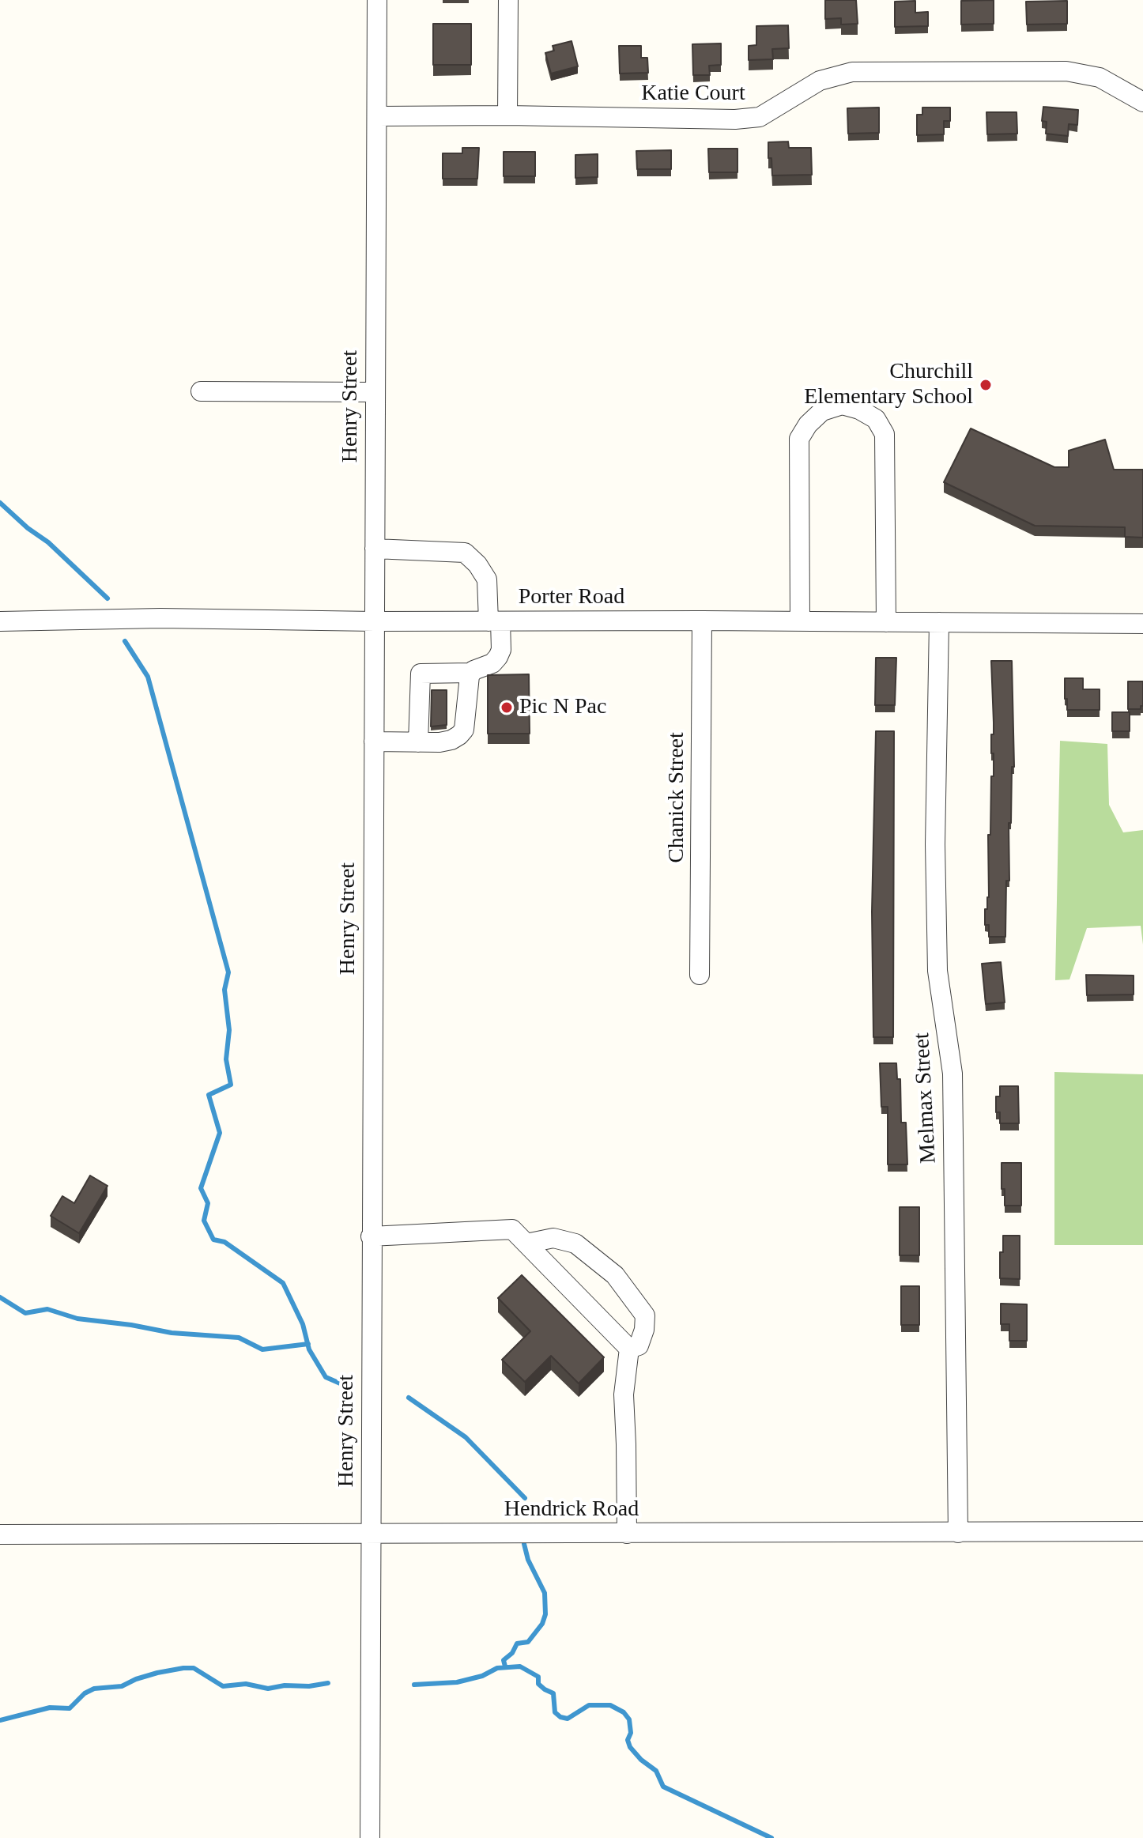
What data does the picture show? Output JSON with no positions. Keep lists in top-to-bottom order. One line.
{"streets":{"street":["Katie Court","Henry Street","Porter Road","Chanick Street","Melmax Street","Hendrick Road"]},"crossings":[["Katie Court","Henry Street"],["Henry Street","Porter Road"],["Henry Street","Hendrick Road"],["Porter Road","Chanick Street"],["Porter Road","Melmax Street"],["Melmax Street","Hendrick Road"]],"places":["Churchill Elementary School","Pic N Pac"]}
